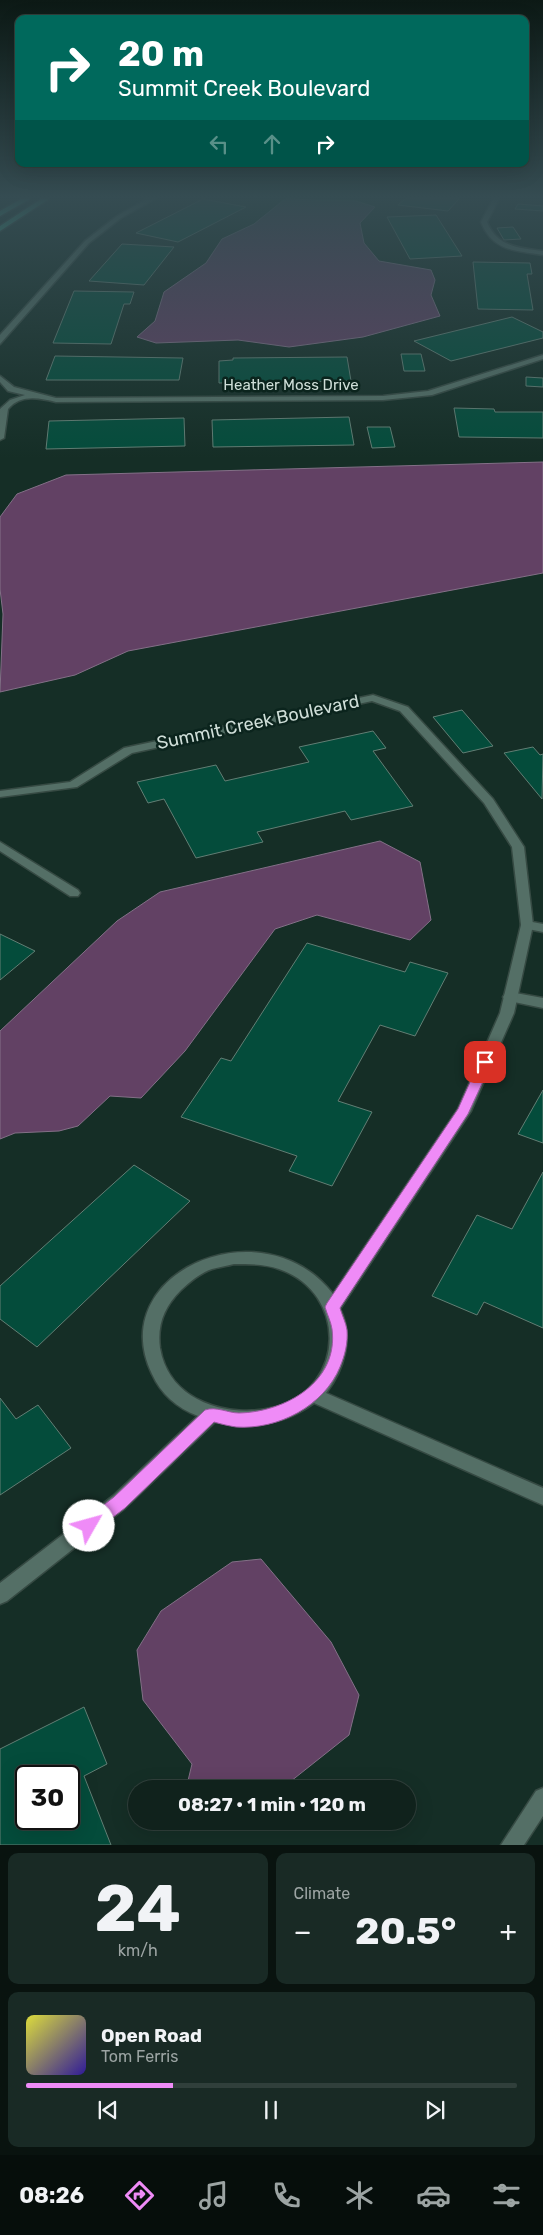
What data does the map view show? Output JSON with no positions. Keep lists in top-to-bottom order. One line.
{"streets":{"street":["Heather Moss Drive","Summit Creek Boulevard"]},"page":{"turn":["20 m","Summit Creek Boulevard"],"limit":"30","trip":"08:27 · 1 min · 120 m","tile":[["24","km/h"],"Climate"],"heat":["−","20.5°","+"],"song":["Open Road","Tom Ferris"],"tabs":"08:26"}}
